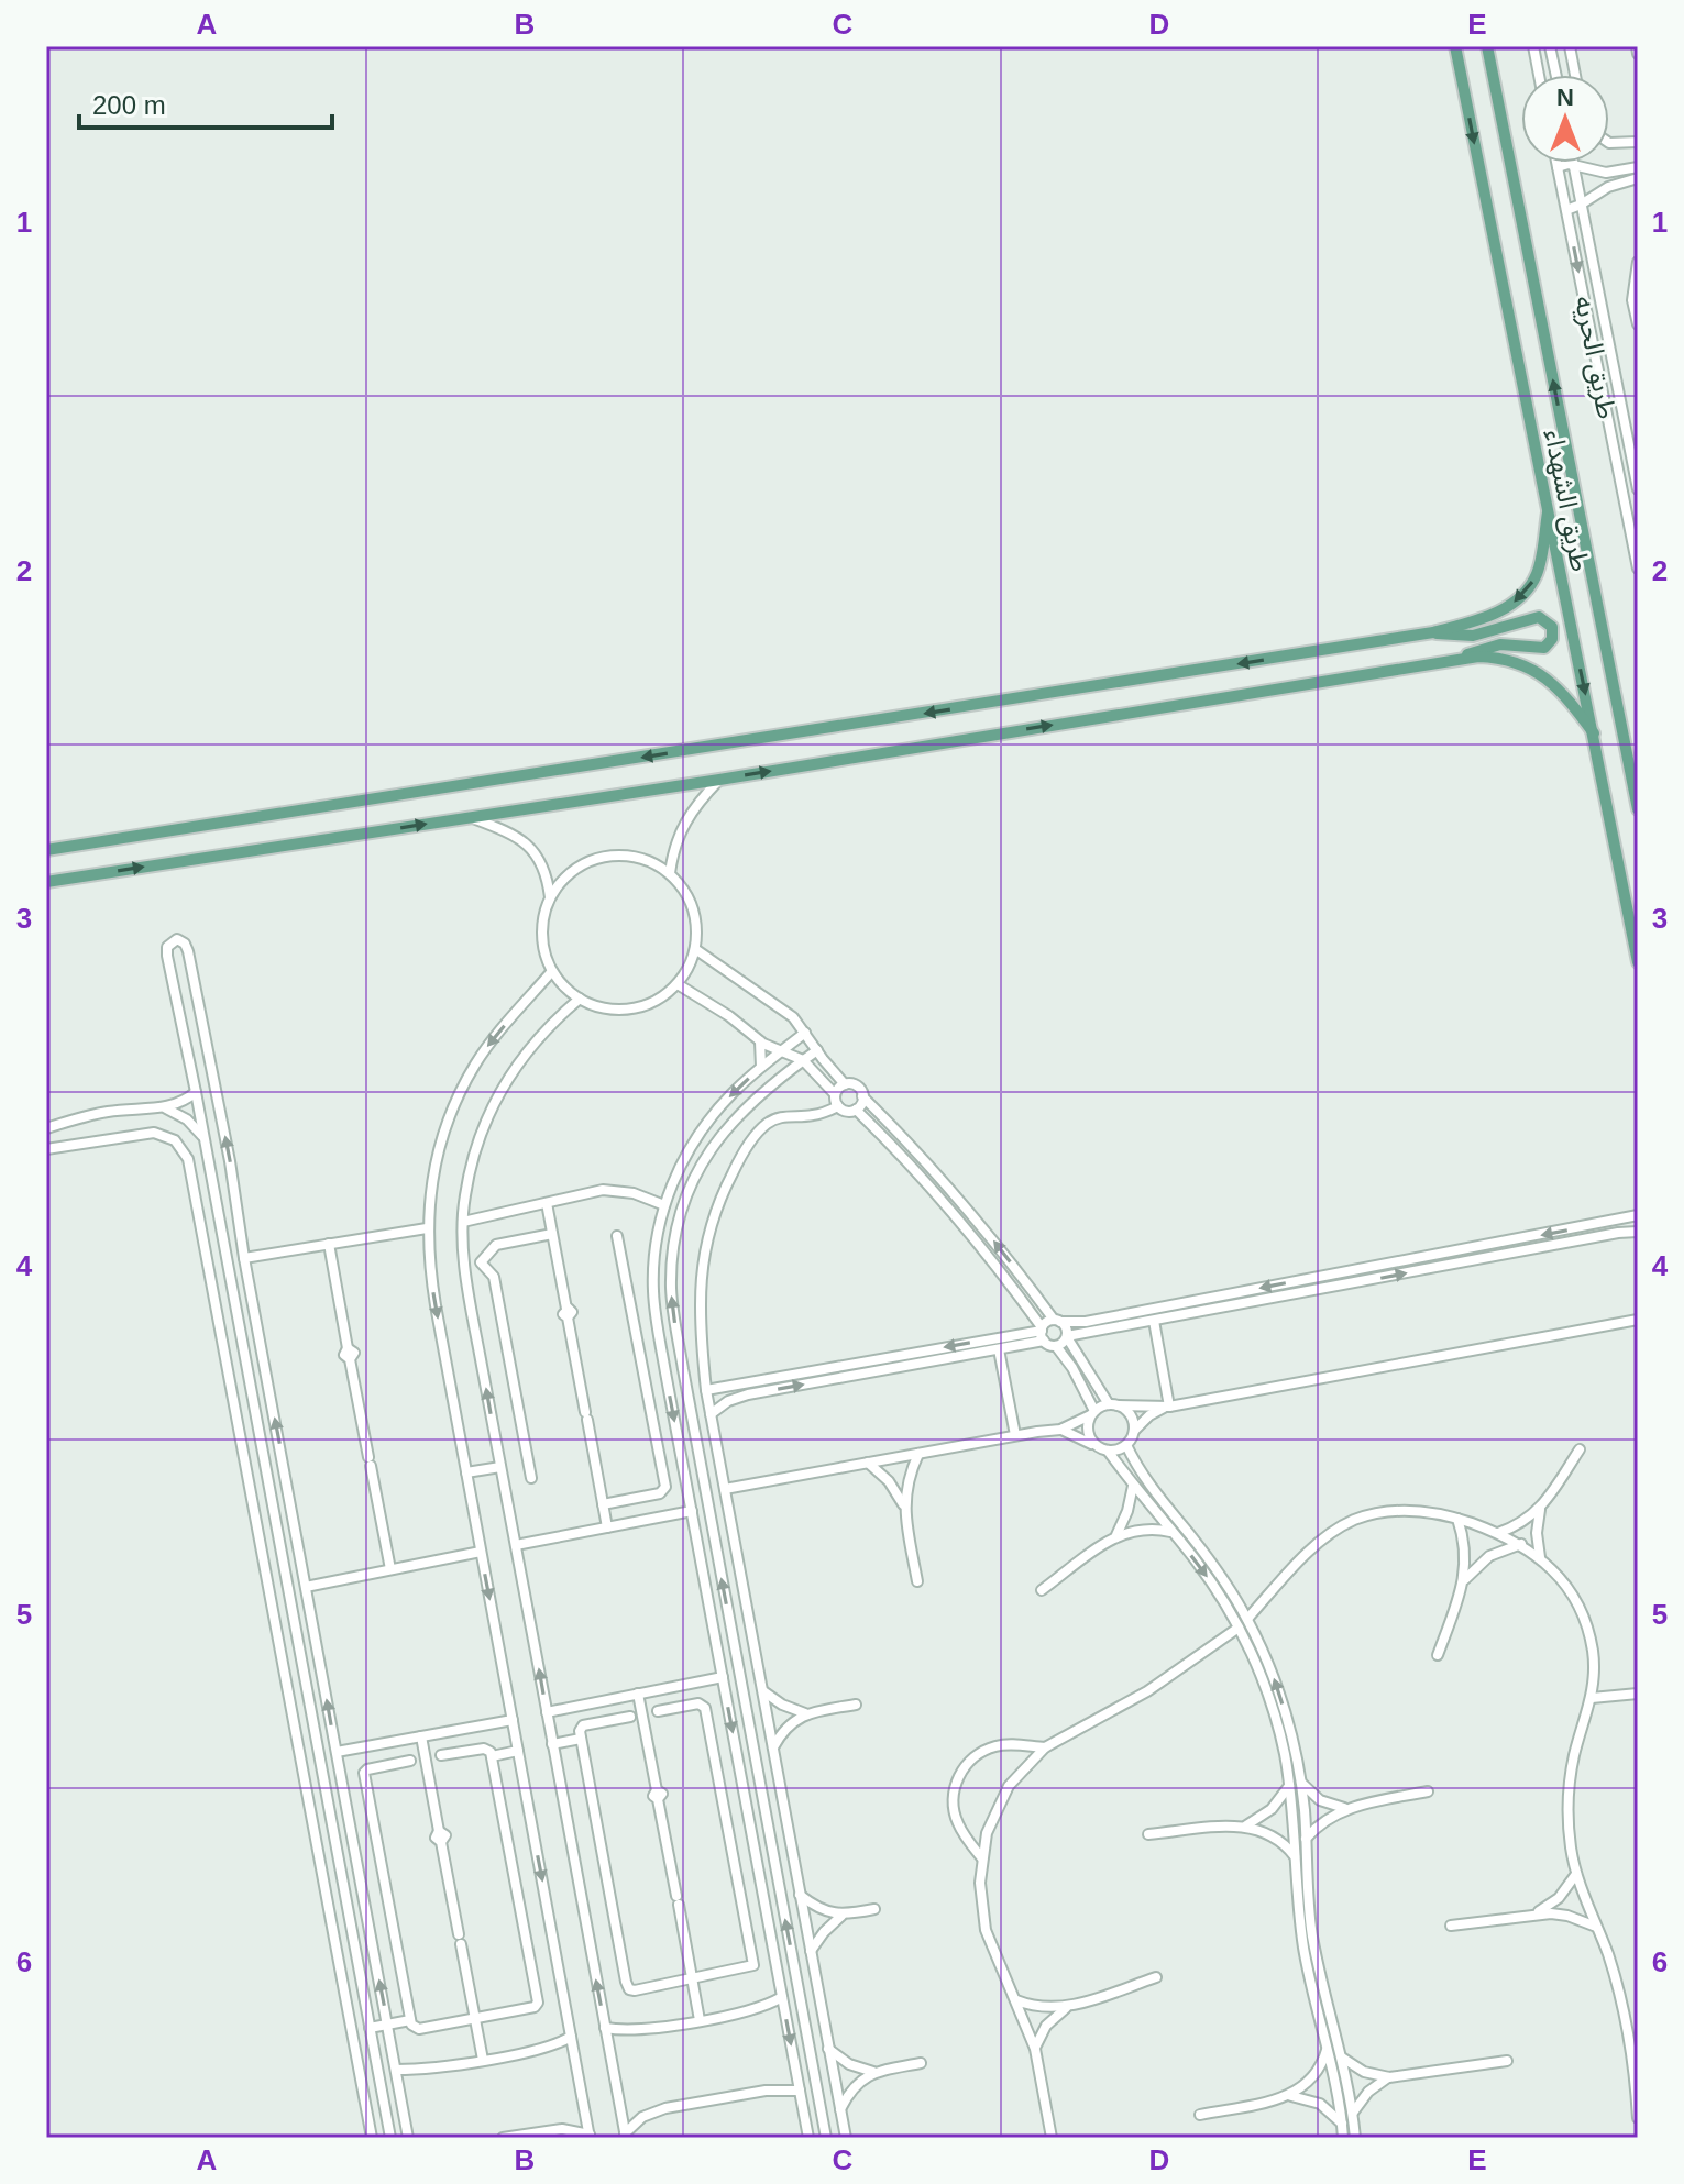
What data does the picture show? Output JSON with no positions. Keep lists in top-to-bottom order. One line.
{"streets":{"main road":["طريق الشهداء"],"street":["طريق الحريه"]},"scale_bar":"200 m","north":"top","grid":{"columns":["A","B","C","D","E"],"rows":["1","2","3","4","5","6"]}}
